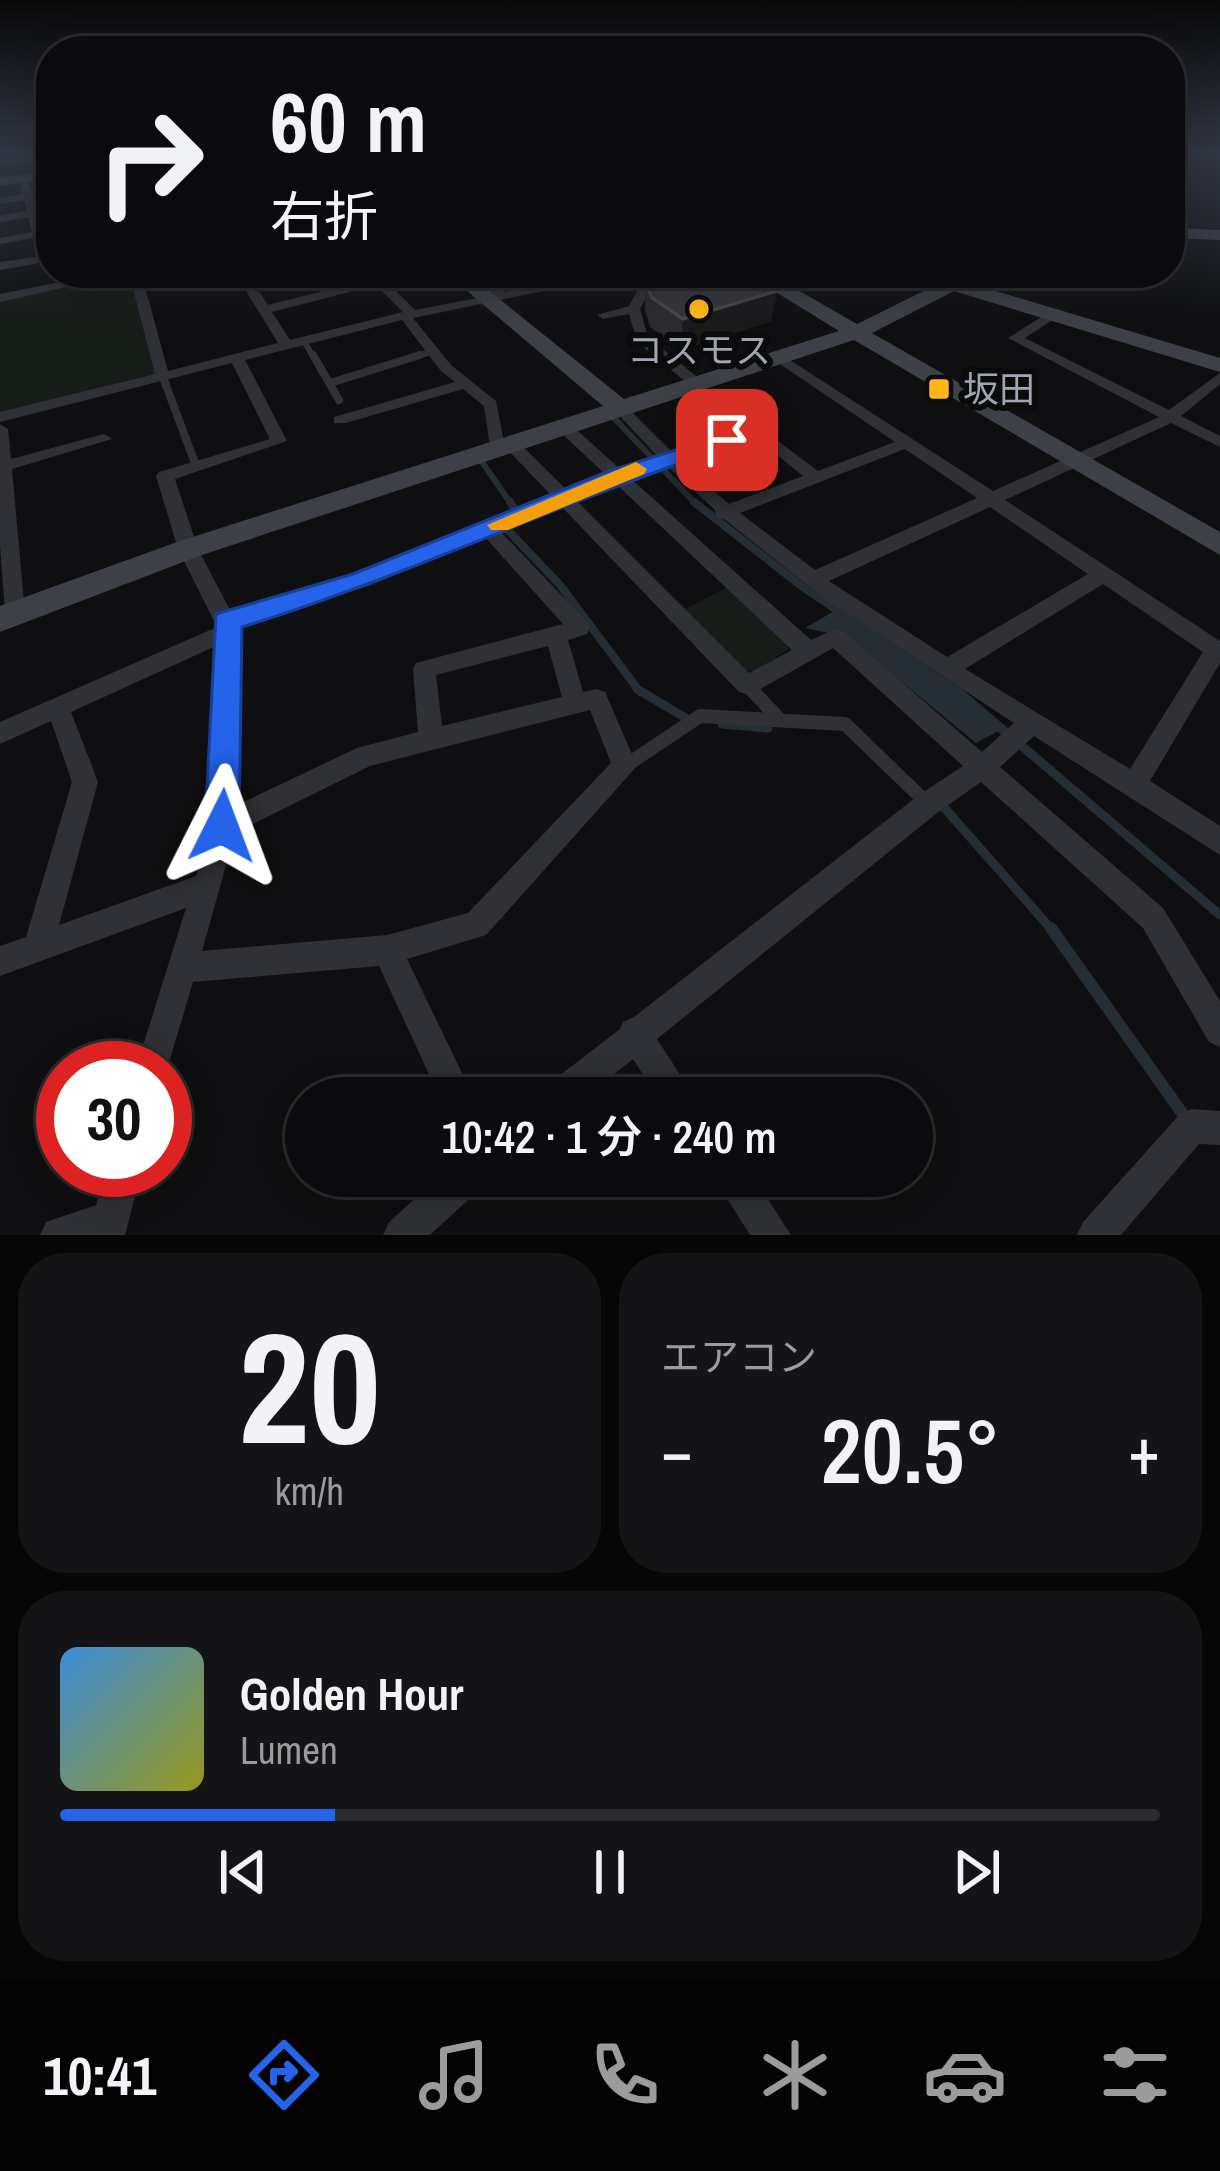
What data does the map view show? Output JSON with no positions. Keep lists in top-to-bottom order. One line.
{"places":{"other":["コスモス"],"transit":["坂田"]},"page":{"turn":["60 m","右折"],"limit":"30","trip":"10:42 · 1 分 · 240 m","tile":[["20","km/h"],"エアコン"],"heat":["−","20.5°","+"],"song":["Golden Hour","Lumen"],"tabs":"10:41"}}
